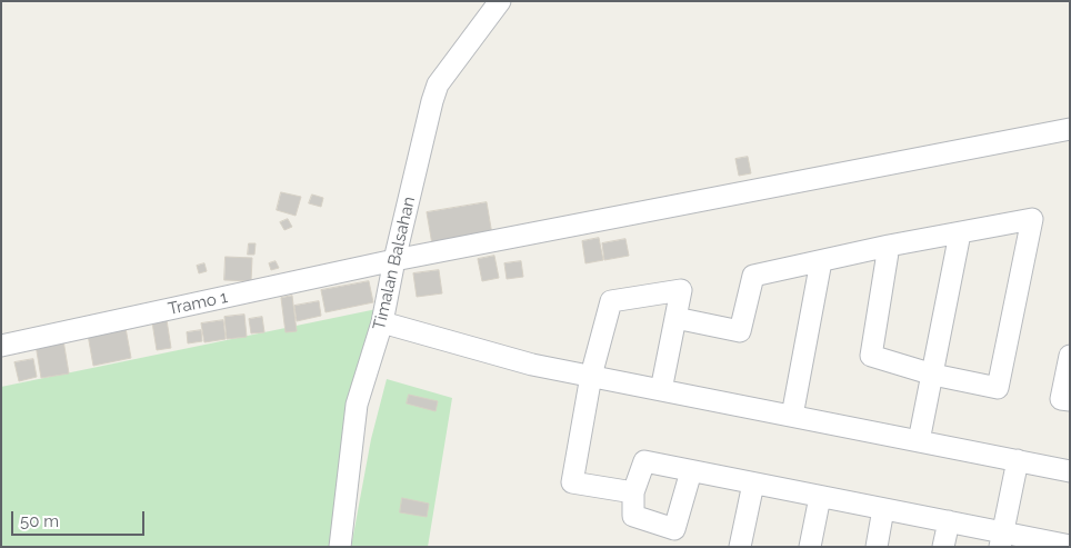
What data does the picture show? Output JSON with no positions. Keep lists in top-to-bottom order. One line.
{"streets":{"street":["Timalan Balsahan","Tramo 1"]},"crossings":[["Timalan Balsahan","Tramo 1"]],"scale_bar":"50 m"}
